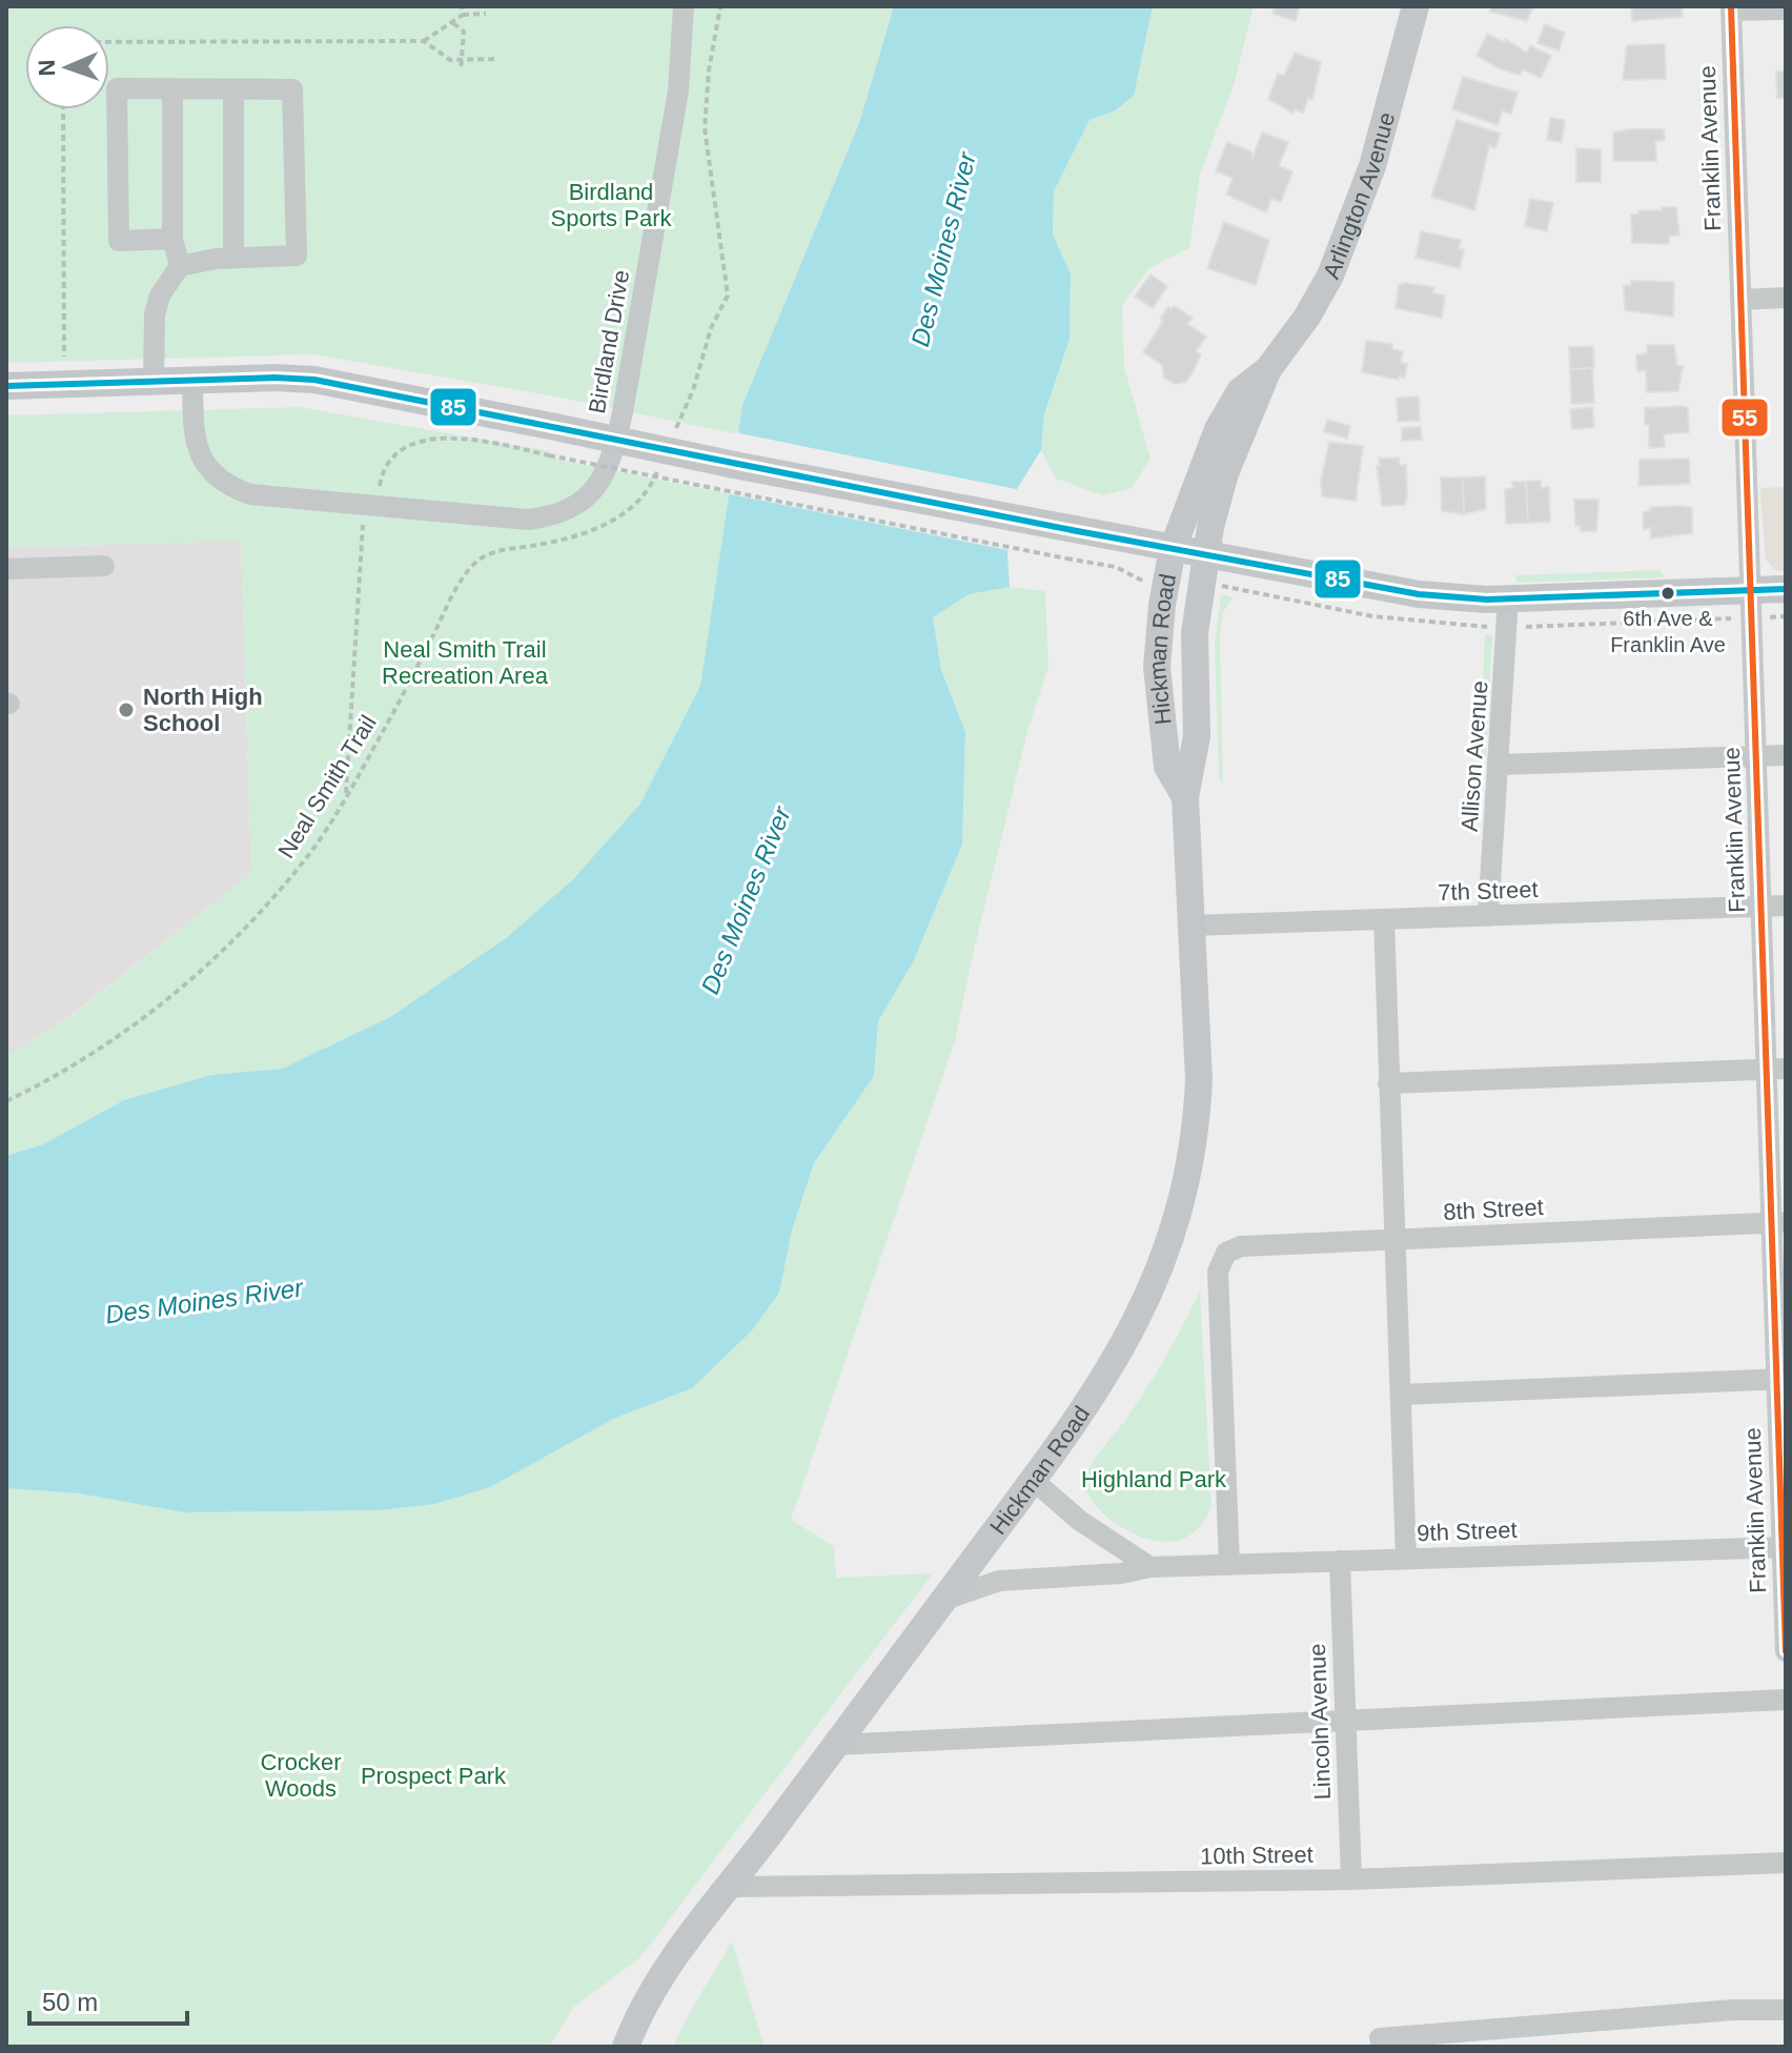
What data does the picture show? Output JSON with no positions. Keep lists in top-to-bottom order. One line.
{"streets":{"main road":["Arlington Avenue","Hickman Road"],"street":["Franklin Avenue","Birdland Drive","Allison Avenue","7th Street","8th Street","9th Street","Lincoln Avenue","10th Street"],"path":["Neal Smith Trail"]},"crossings":[["Franklin Avenue","7th Street"],["Franklin Avenue","8th Street"],["Franklin Avenue","9th Street"],["Arlington Avenue","Hickman Road"],["Hickman Road","7th Street"],["Hickman Road","9th Street"],["Hickman Road","10th Street"],["Allison Avenue","7th Street"],["8th Street","9th Street"],["9th Street","Lincoln Avenue"],["Lincoln Avenue","10th Street"]],"water":["Des Moines River"],"parks":["Birdland Sports Park","Neal Smith Trail Recreation Area","Highland Park","Crocker Woods","Prospect Park"],"places":["6th Ave & Franklin Ave","North High School"],"lines":["transit line 55","transit line 85"],"scale_bar":"50 m","north":"left"}
